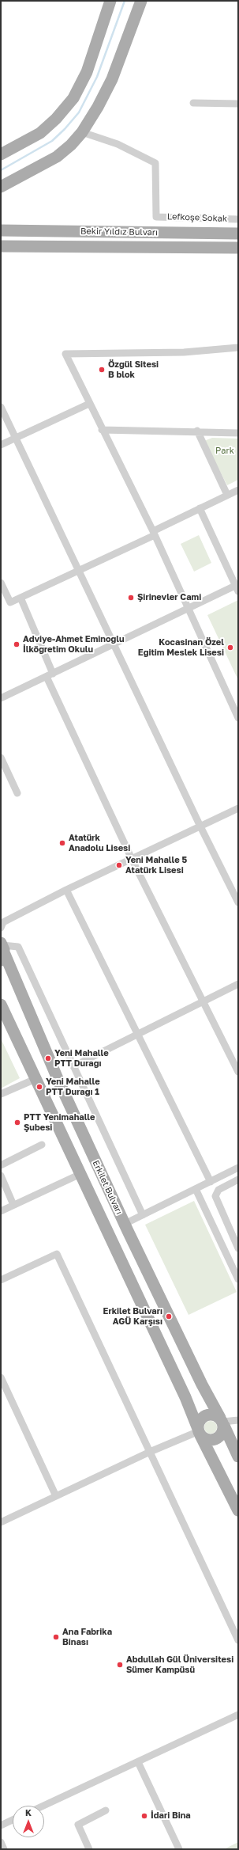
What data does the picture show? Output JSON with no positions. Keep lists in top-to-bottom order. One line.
{"streets":{"main road":["Bekir Yıldız Bulvarı","Erkilet Bulvarı"],"street":["Lefkoşe Sokak"]},"parks":["Park"],"places":["Özgül Sitesi B blok","Şirinevler Cami","Adviye-Ahmet Eminoğlu İlköğretim Okulu","Kocasinan Özel Eğitim Meslek Lisesi","Atatürk Anadolu Lisesi","Yeni Mahalle 5 Atatürk Lisesi","Yeni Mahalle PTT Durağı","Yeni Mahalle PTT Durağı 1","PTT Yenimahalle Şubesi","Erkilet Bulvarı AGÜ Karşısı","Ana Fabrika Binası","Abdullah Gül Üniversitesi Sümer Kampüsü","İdari Bina"],"north":"top"}
